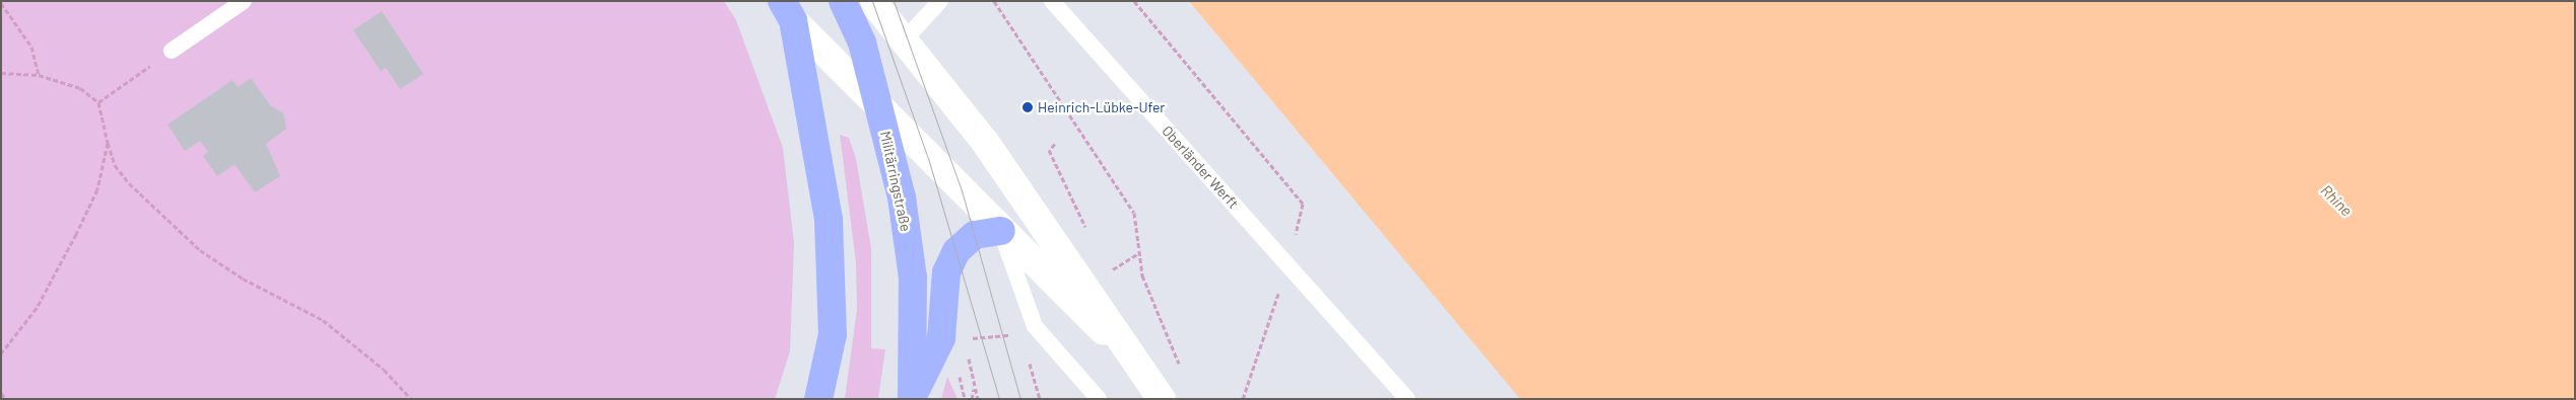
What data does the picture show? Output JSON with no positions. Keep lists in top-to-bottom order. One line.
{"streets":{"main road":["Militärringstraße"],"lane":["Oberländer Werft"]},"water":["Rhine"],"places":["Heinrich-Lübke-Ufer"]}
